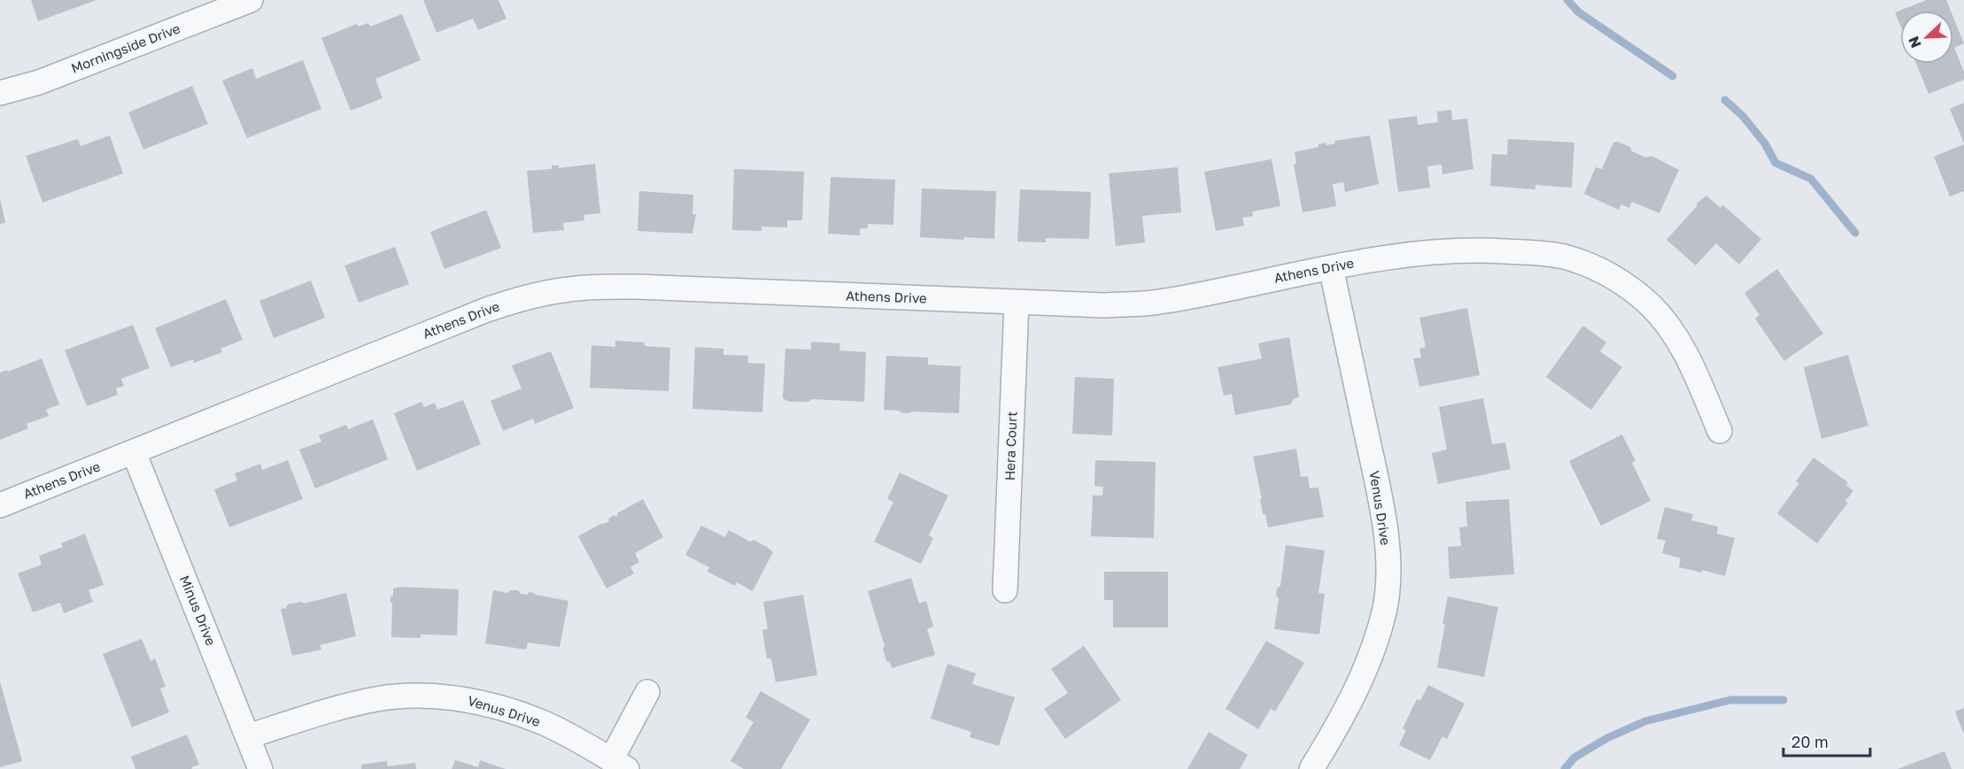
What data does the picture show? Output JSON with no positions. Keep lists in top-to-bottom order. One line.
{"streets":{"street":["Morningside Drive","Athens Drive","Hera Court","Venus Drive","Minus Drive"]},"crossings":[["Athens Drive","Hera Court"],["Athens Drive","Venus Drive"],["Athens Drive","Minus Drive"],["Venus Drive","Minus Drive"]],"scale_bar":"20 m","north":"bottom left"}
